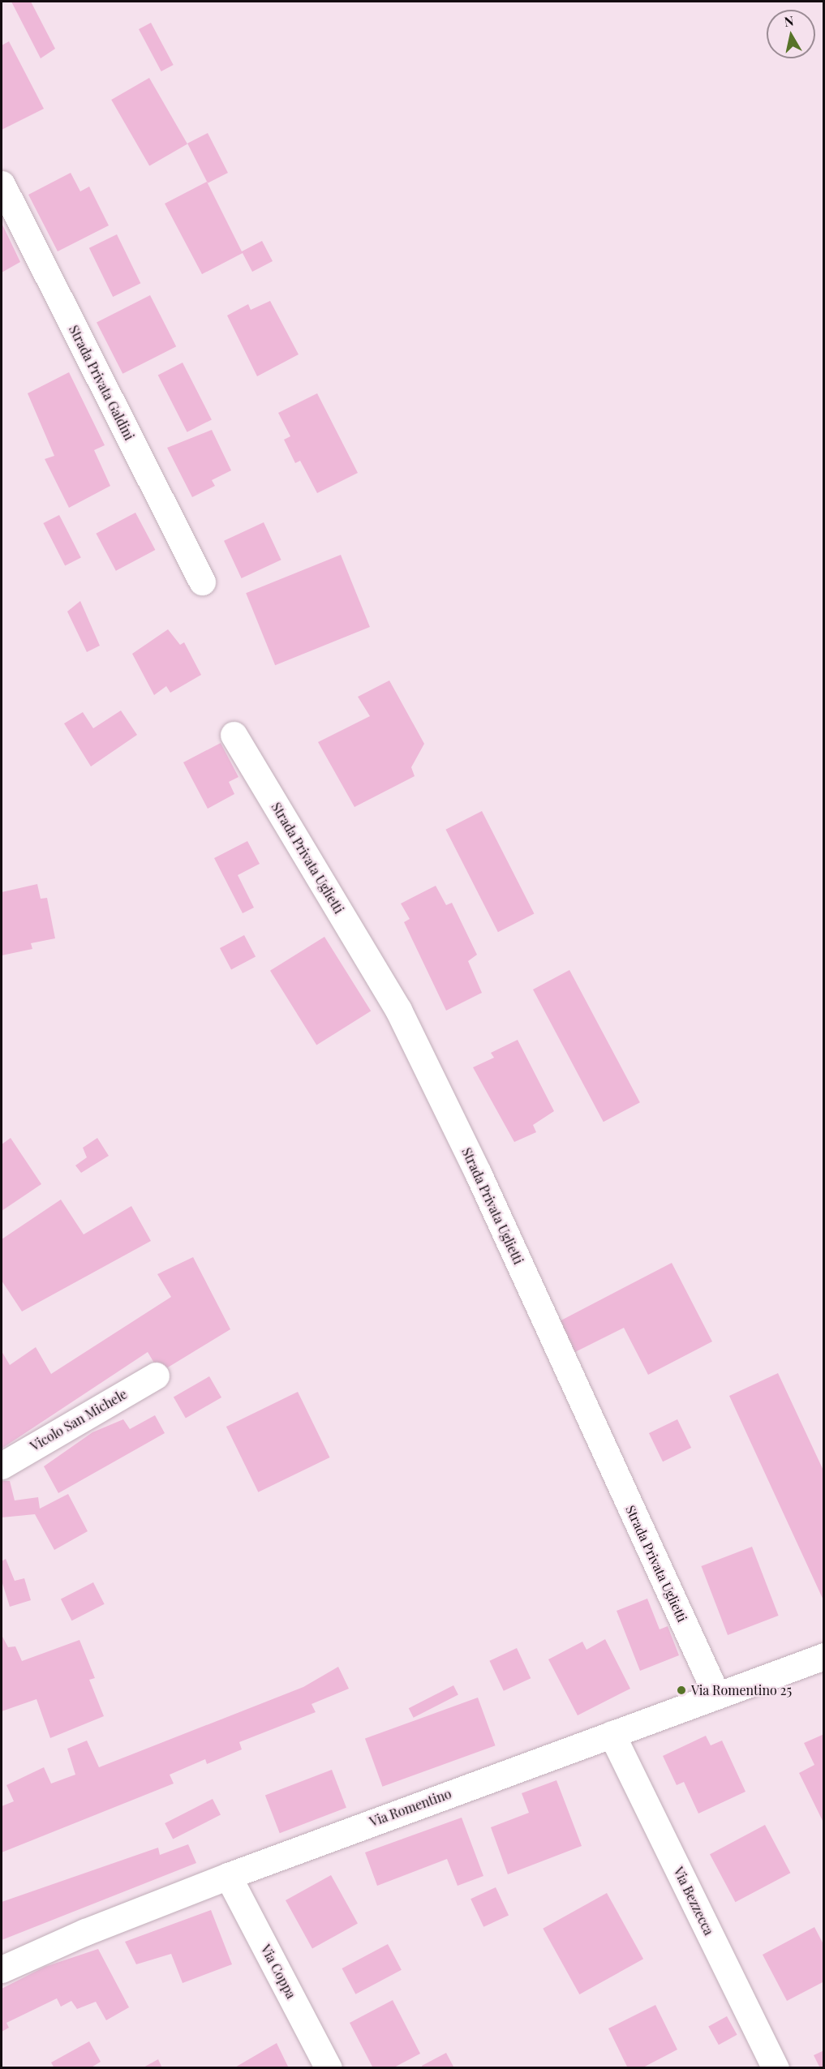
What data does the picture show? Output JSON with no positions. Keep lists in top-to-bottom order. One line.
{"streets":{"street":["Strada Privata Galdini","Strada Privata Uglietti","Vicolo San Michele","Via Romentino","Via Bezzecca","Via Coppa"]},"crossings":[["Strada Privata Uglietti","Via Romentino"],["Via Romentino","Via Bezzecca"],["Via Romentino","Via Coppa"]],"places":["Via Romentino 25"],"north":"top"}
